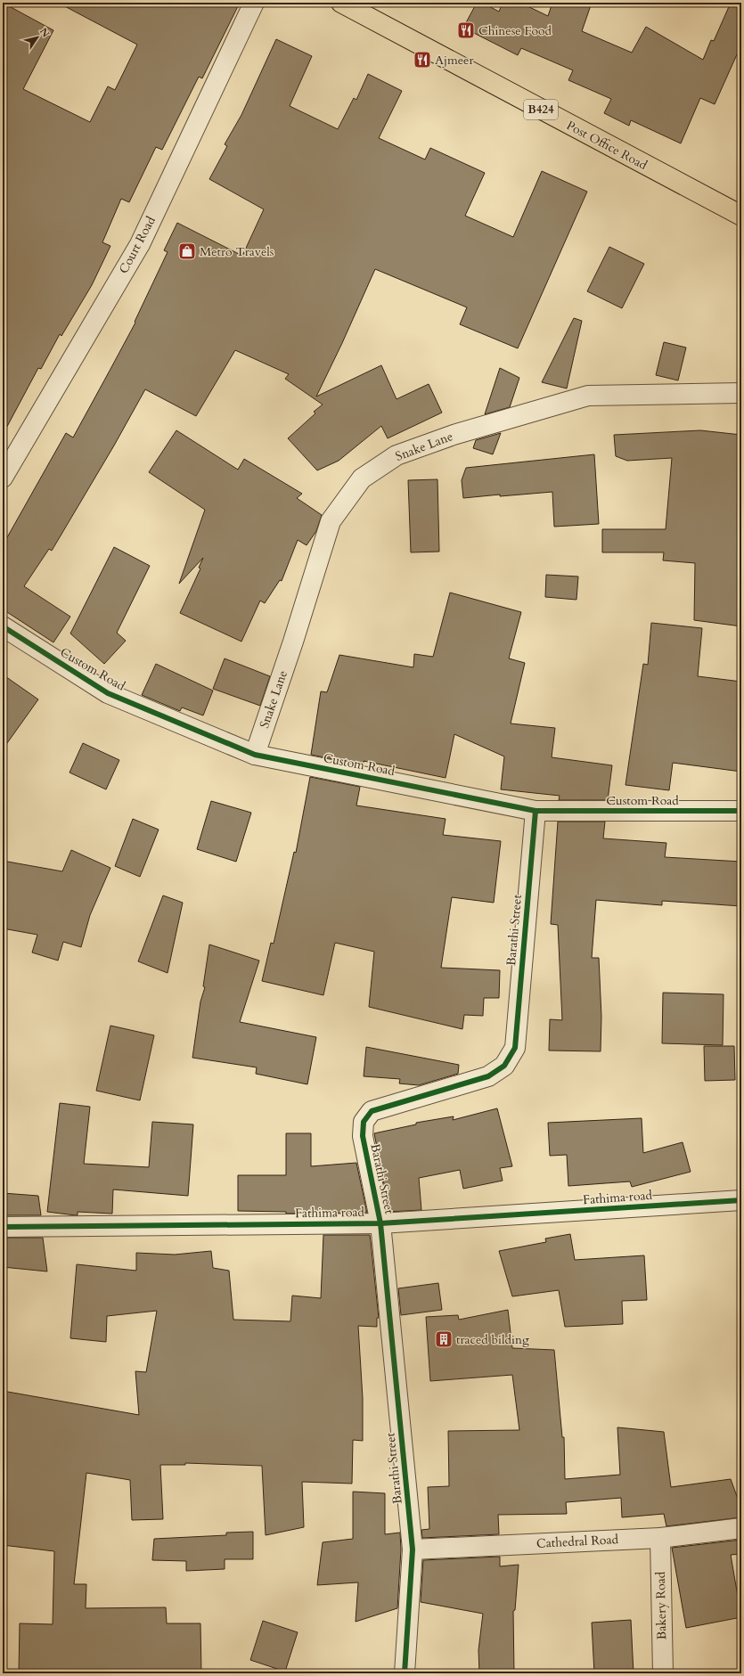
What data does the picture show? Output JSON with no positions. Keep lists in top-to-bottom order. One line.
{"streets":{"main road":["B424","Post Office Road"],"street":["Court Road","Snake Lane","Custom Road","Barathi Street","Fathima road","Cathedral Road","Bakery Road"]},"crossings":[["Snake Lane","Custom Road"],["Custom Road","Barathi Street"],["Barathi Street","Fathima road"],["Barathi Street","Cathedral Road"],["Cathedral Road","Bakery Road"]],"places":{"restaurant":["Chinese Food","Ajmeer"],"shop":["Metro Travels"],"building":["traced bilding"]},"north":"top right"}
